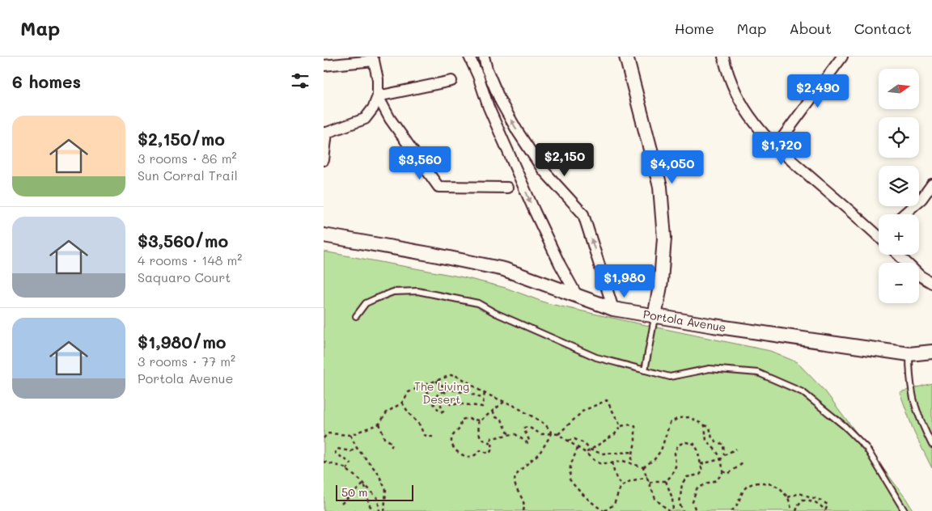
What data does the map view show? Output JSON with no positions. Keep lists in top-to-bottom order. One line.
{"streets":{"street":["Portola Avenue"]},"parks":["The Living Desert"],"scale_bar":"50 m","north":"right","page":{"header":"Map","nav":["Home","Map","About","Contact"],"heading":"6 homes","map_buttons":["+","−"],"price":["$2,490","$1,720","$2,150","$3,560","$4,050","$1,980"],"list":[{"name":"$2,150/mo","note":"3 rooms · 86 m² · Sun Corral Trail"},{"name":"$3,560/mo","note":"4 rooms · 148 m² · Saquaro Court"},{"name":"$1,980/mo","note":"3 rooms · 77 m² · Portola Avenue"}],"scale":"50 m"}}
